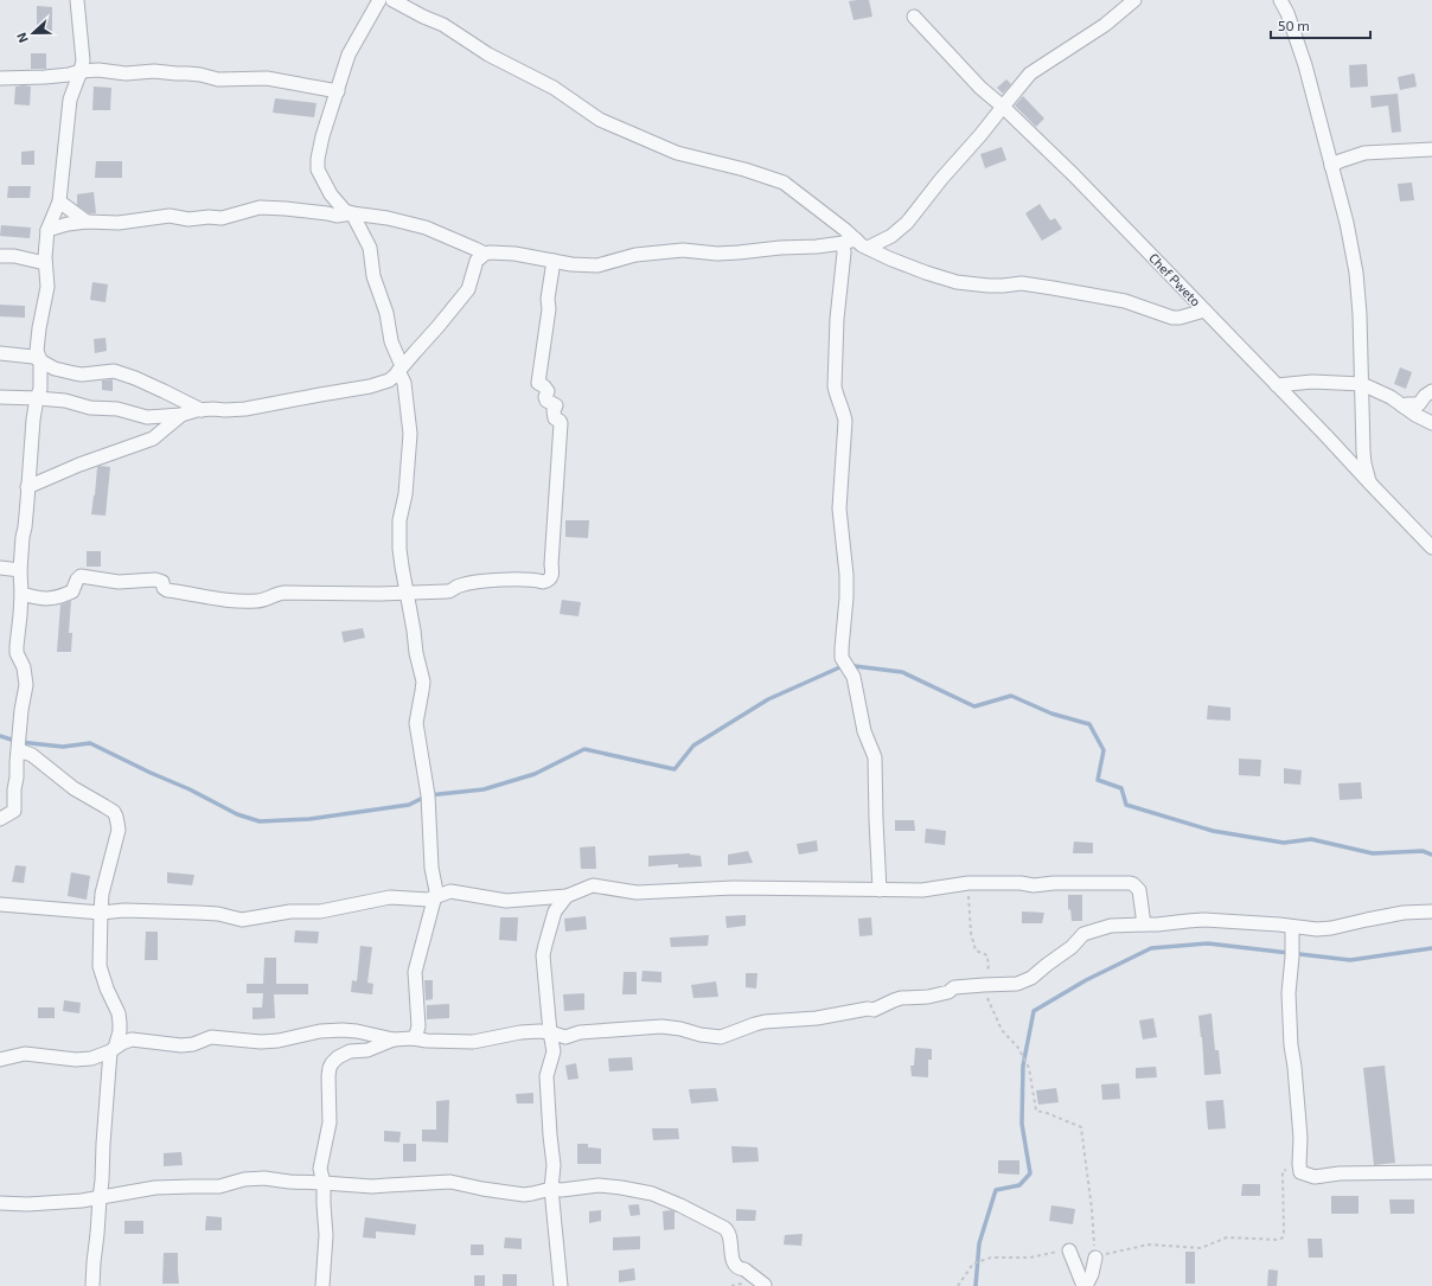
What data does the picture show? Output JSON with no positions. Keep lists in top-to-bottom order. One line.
{"streets":{"street":["Chef Pweto"]},"scale_bar":"50 m","north":"left"}
